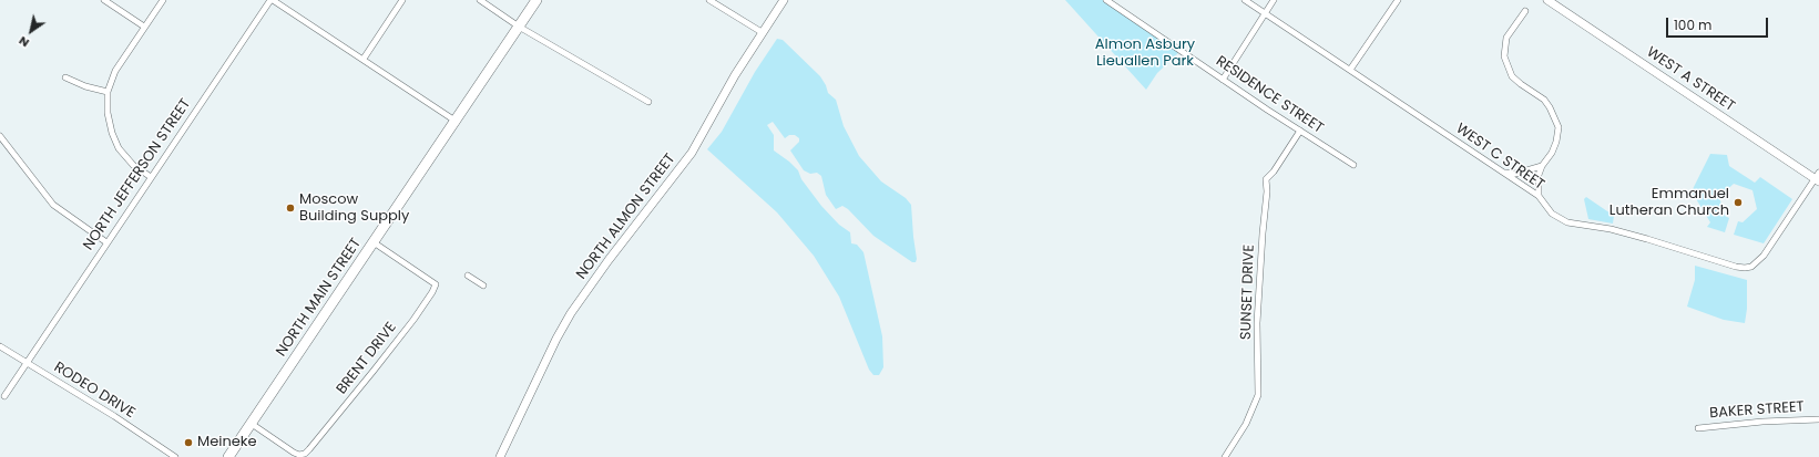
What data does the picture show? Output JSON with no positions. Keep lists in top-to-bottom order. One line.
{"streets":{"highway":["NORTH MAIN STREET"],"street":["WEST A STREET","RESIDENCE STREET","WEST C STREET","NORTH JEFFERSON STREET","NORTH ALMON STREET","SUNSET DRIVE","BRENT DRIVE","RODEO DRIVE","BAKER STREET"]},"crossings":[["WEST A STREET","WEST C STREET"],["RESIDENCE STREET","SUNSET DRIVE"],["NORTH JEFFERSON STREET","RODEO DRIVE"],["NORTH MAIN STREET","BRENT DRIVE"]],"parks":["Almon Asbury Lieuallen Park"],"places":["Emmanuel Lutheran Church","Moscow Building Supply","Meineke"],"scale_bar":"100 m","north":"bottom left"}
